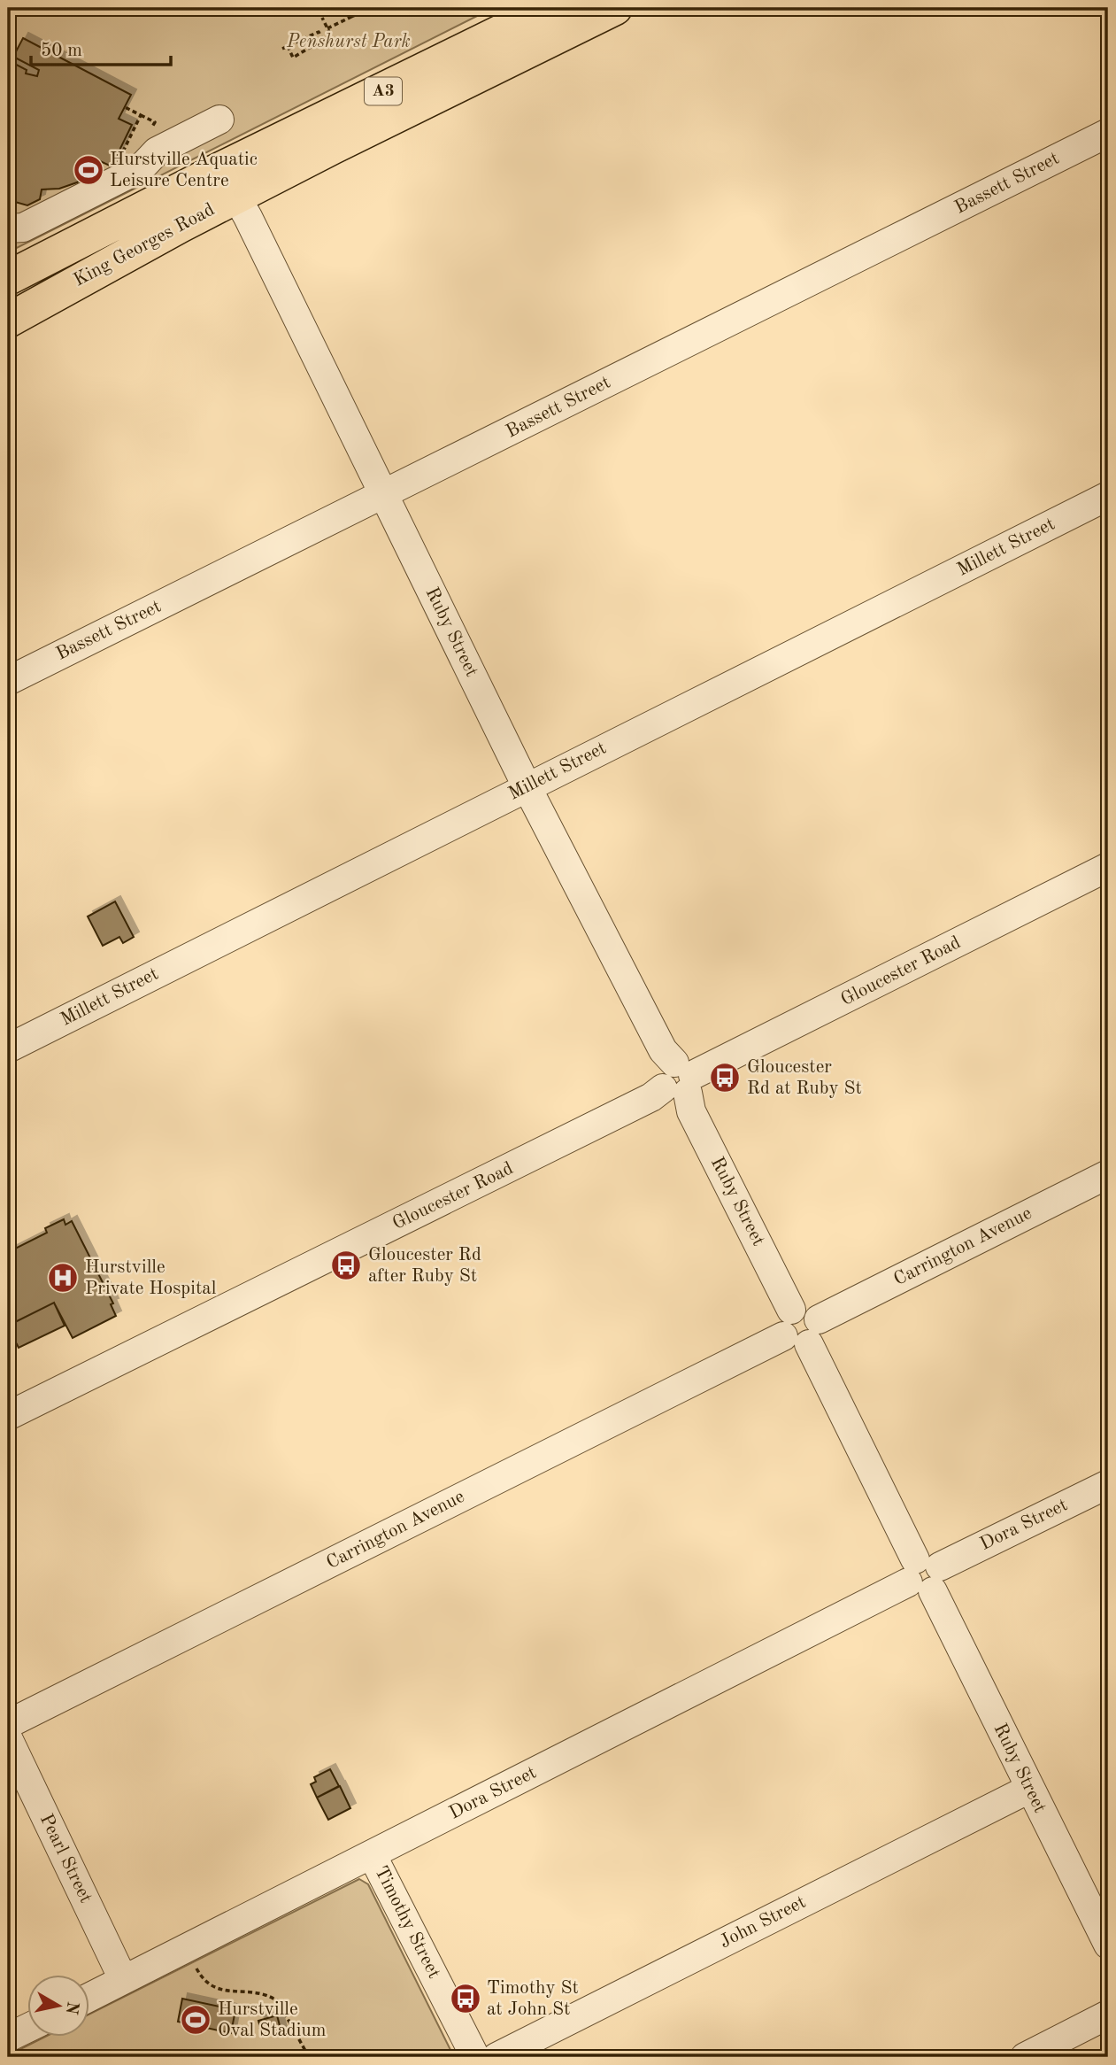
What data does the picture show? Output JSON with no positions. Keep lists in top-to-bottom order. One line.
{"streets":{"highway":["A3","King Georges Road"],"street":["Bassett Street","Millett Street","Ruby Street","Gloucester Road","Carrington Avenue","Dora Street","Pearl Street","Timothy Street","John Street"]},"crossings":[["Bassett Street","Ruby Street"],["King Georges Road","Ruby Street"],["Millett Street","Ruby Street"],["Ruby Street","Gloucester Road"],["Ruby Street","Carrington Avenue"],["Ruby Street","Dora Street"],["Ruby Street","John Street"],["Dora Street","Pearl Street"],["Dora Street","Timothy Street"]],"parks":["Penshurst Park"],"places":{"sports":["Hurstville Aquatic Leisure Centre","Hurstville Oval Stadium"],"bus stop":["Gloucester Rd at Ruby St","Gloucester Rd after Ruby St","Timothy St at John St"],"hospital":["Hurstville Private Hospital"]},"scale_bar":"50 m","north":"right"}
